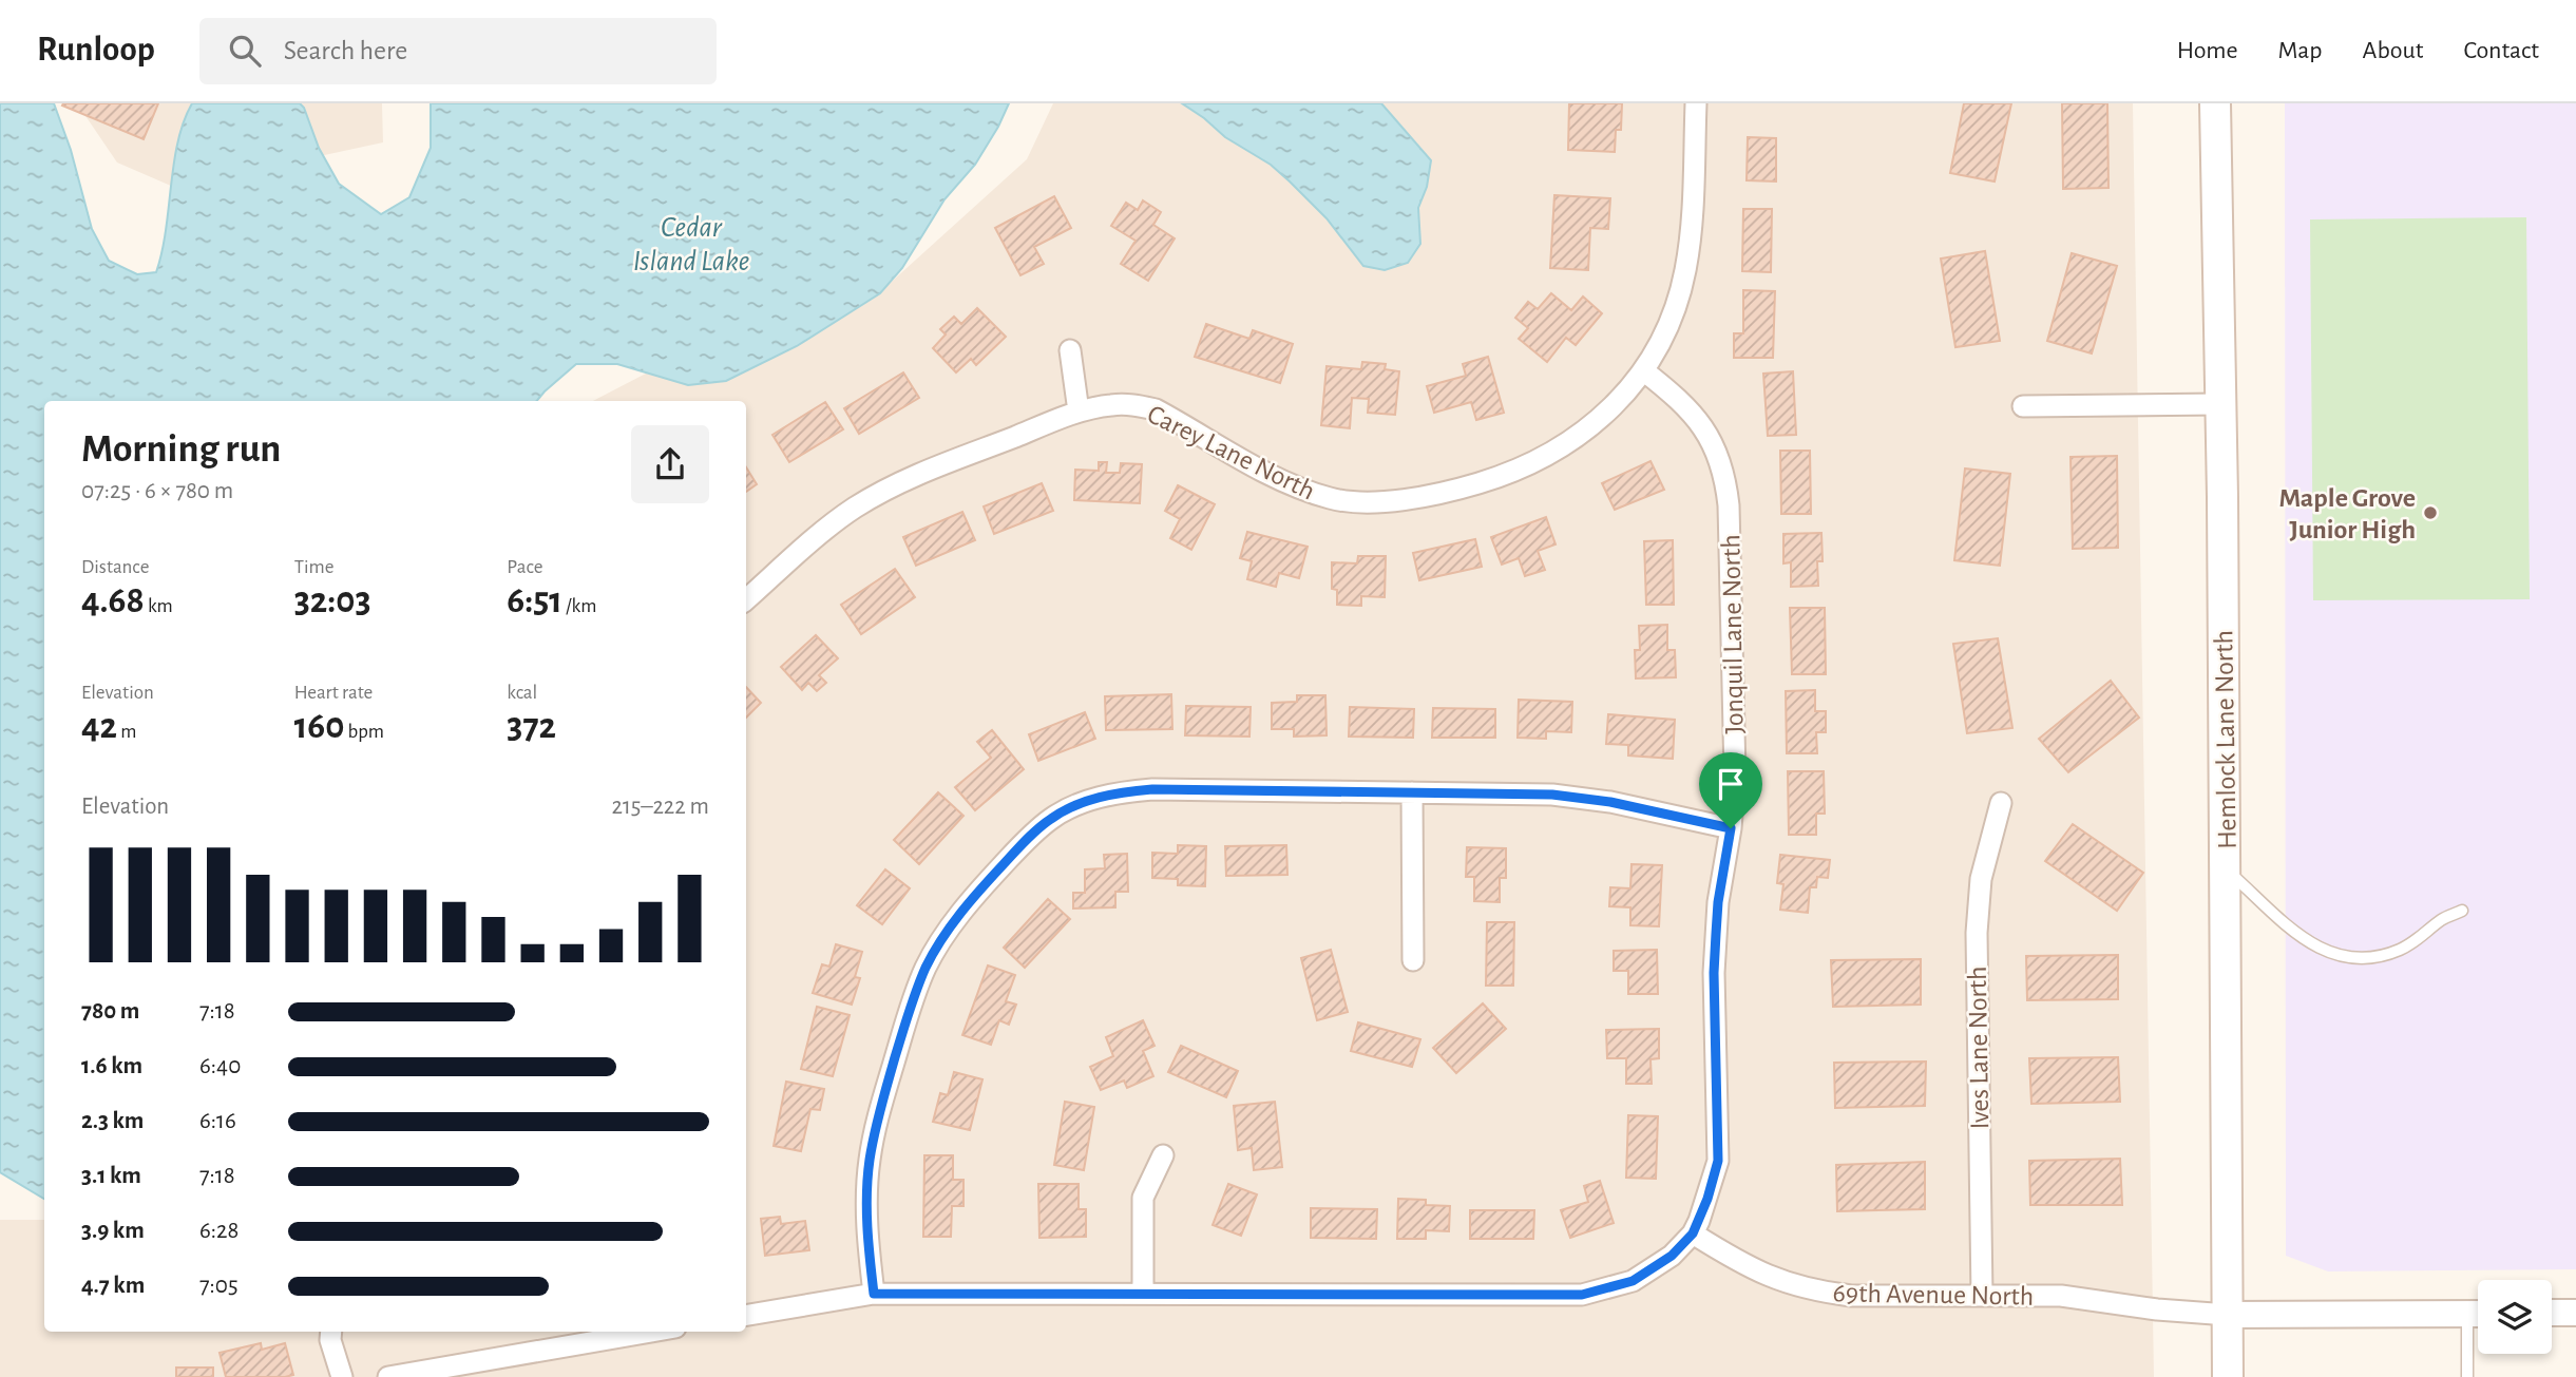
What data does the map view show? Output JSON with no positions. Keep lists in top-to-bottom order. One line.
{"streets":{"main road":["Hemlock Lane North"],"street":["Carey Lane North","Jonquil Lane North","Ives Lane North","69th Avenue North"]},"crossings":[["Carey Lane North","Jonquil Lane North"],["Jonquil Lane North","69th Avenue North"],["Hemlock Lane North","69th Avenue North"],["Ives Lane North","69th Avenue North"]],"water":["Cedar Island Lake"],"places":["Maple Grove Junior High"],"page":{"header":"Runloop","search":"Search here","nav":["Home","Map","About","Contact"],"heading":["Morning run","07:25 · 6 × 780 m"],"stats":[["Distance","4.68 km"],["Time","32:03"],["Pace","6:51 /km"],["Elevation","42 m"],["Heart rate","160 bpm"],["kcal","372"]],"chart":["Elevation","215–222 m"],"list":[{"name":"780 m","note":"7:18"},{"name":"1.6 km","note":"6:40"},{"name":"2.3 km","note":"6:16"},{"name":"3.1 km","note":"7:18"},{"name":"3.9 km","note":"6:28"},{"name":"4.7 km","note":"7:05"}]}}
